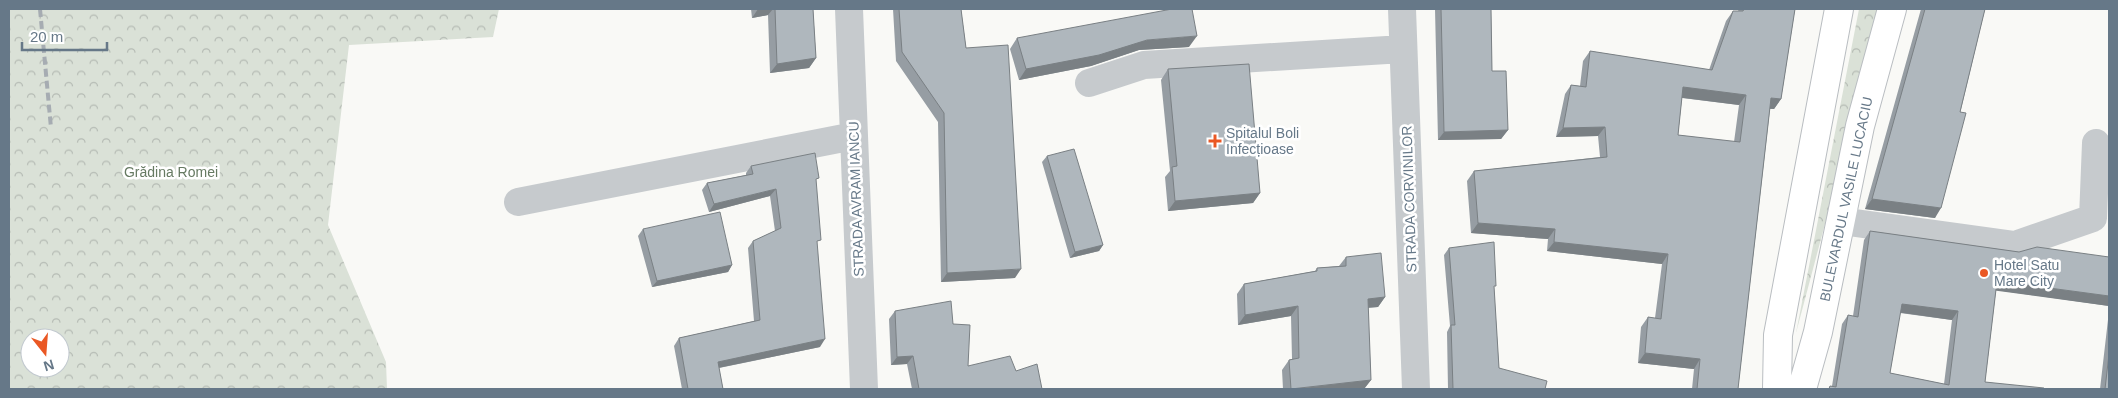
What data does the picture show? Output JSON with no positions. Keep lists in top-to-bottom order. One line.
{"streets":{"main road":["BULEVARDUL VASILE LUCACIU"],"street":["STRADA AVRAM IANCU","STRADA CORVINILOR"]},"parks":["Grădina Romei"],"places":{"health":["Spitalul Boli Infecțioase"],"other":["Hotel Satu Mare City"]},"scale_bar":"20 m","north":"bottom"}
